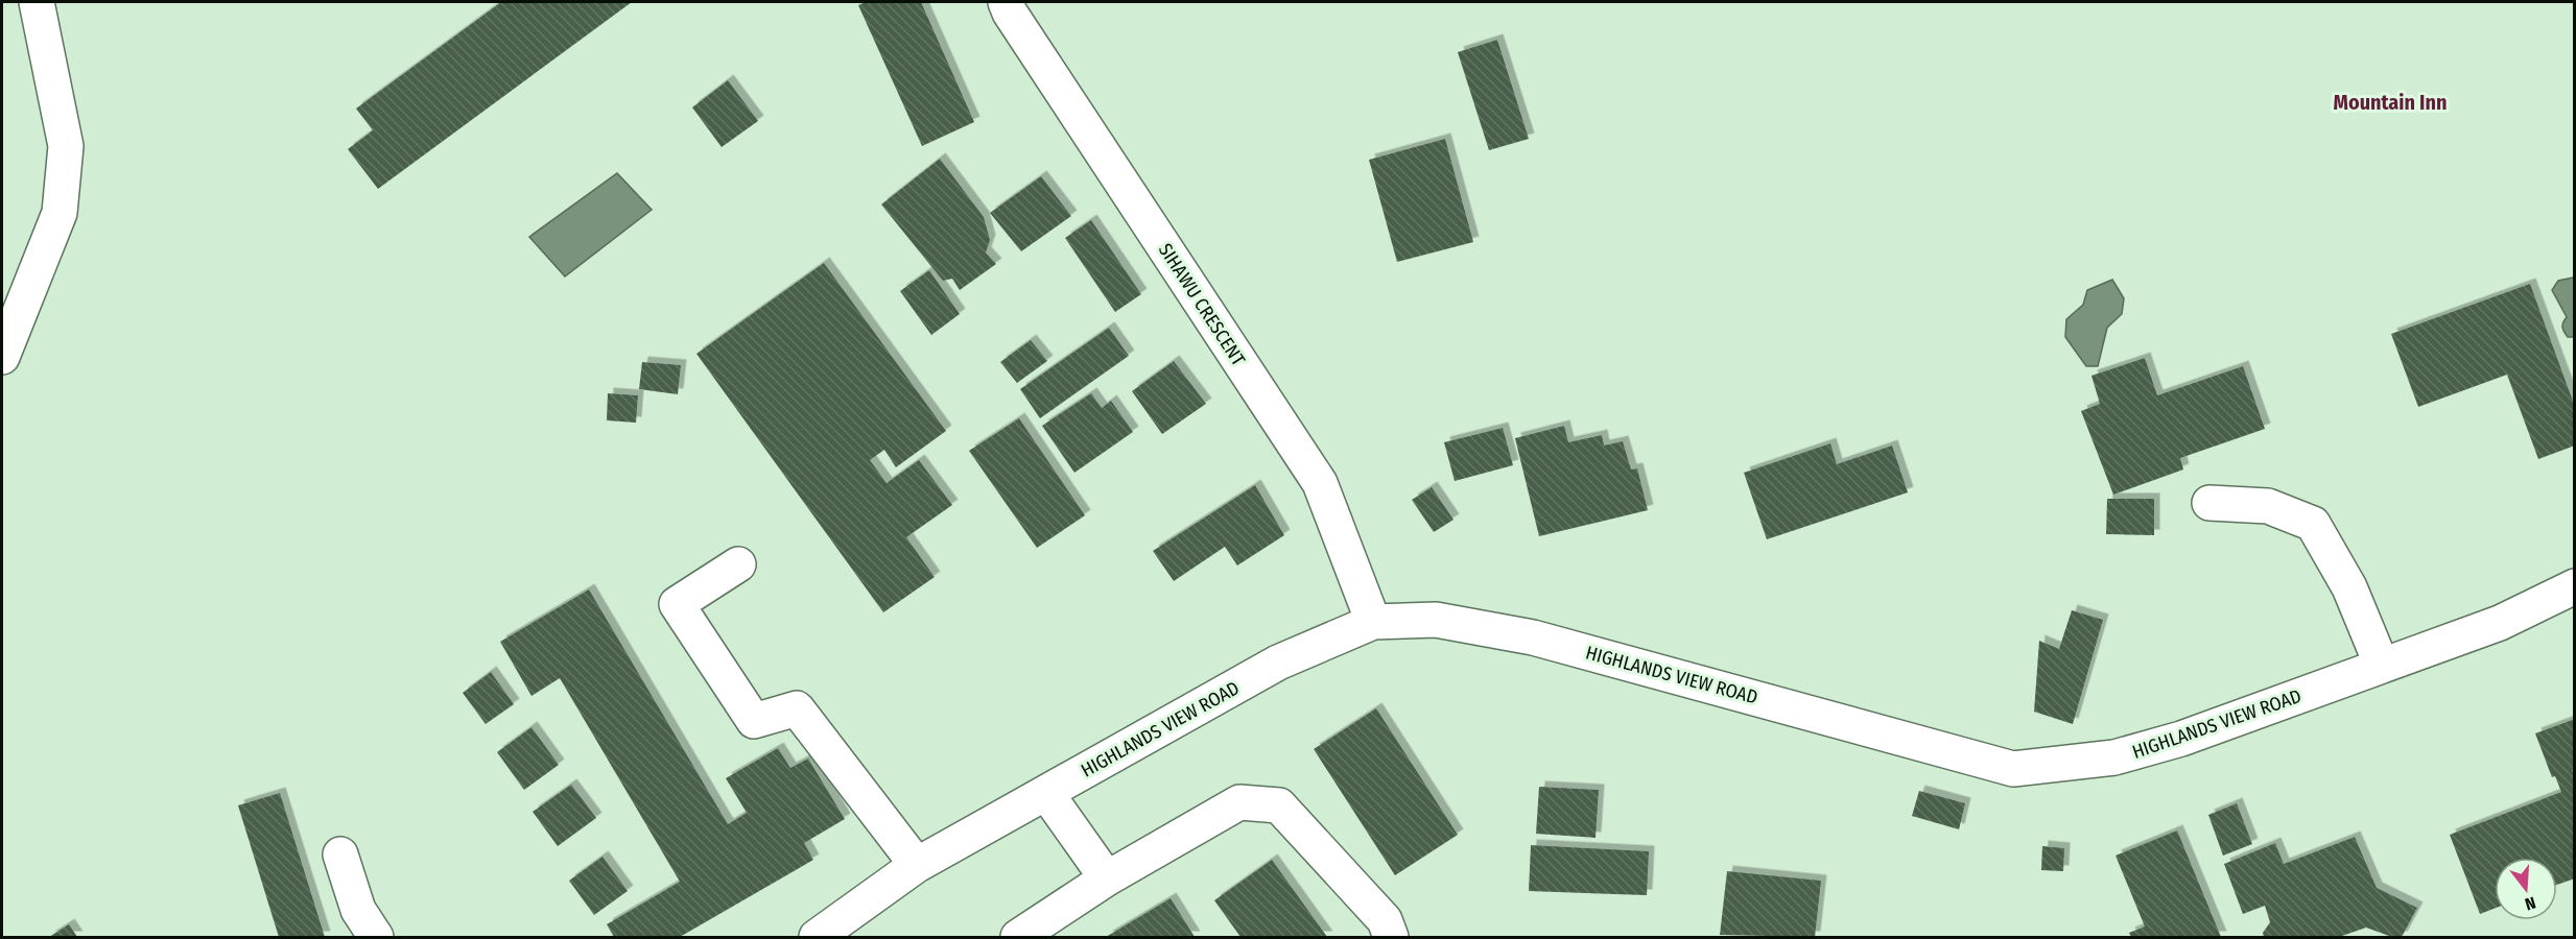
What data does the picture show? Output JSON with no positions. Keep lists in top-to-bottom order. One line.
{"streets":{"street":["SIHAWU CRESCENT","HIGHLANDS VIEW ROAD"]},"crossings":[["SIHAWU CRESCENT","HIGHLANDS VIEW ROAD"]],"districts":["Mountain Inn"],"north":"bottom"}
